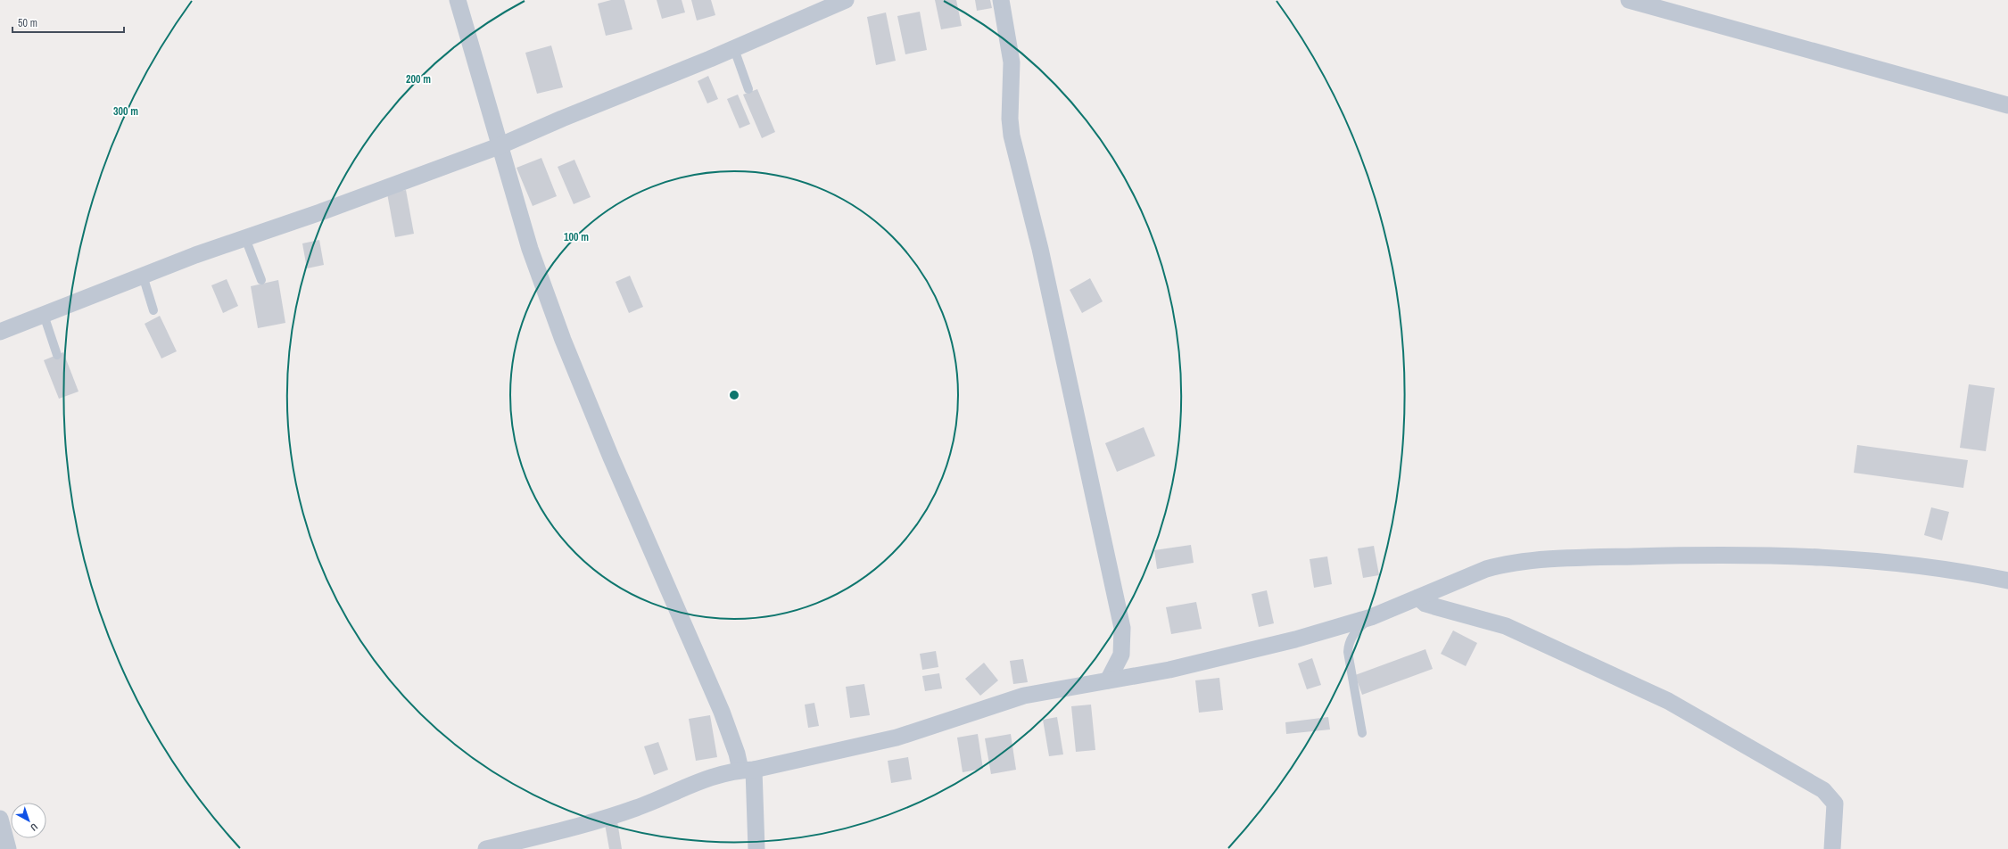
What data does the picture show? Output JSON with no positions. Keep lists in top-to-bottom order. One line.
{"scale_bar":"50 m","north":"bottom right","rings":["200 m","300 m","100 m"]}
